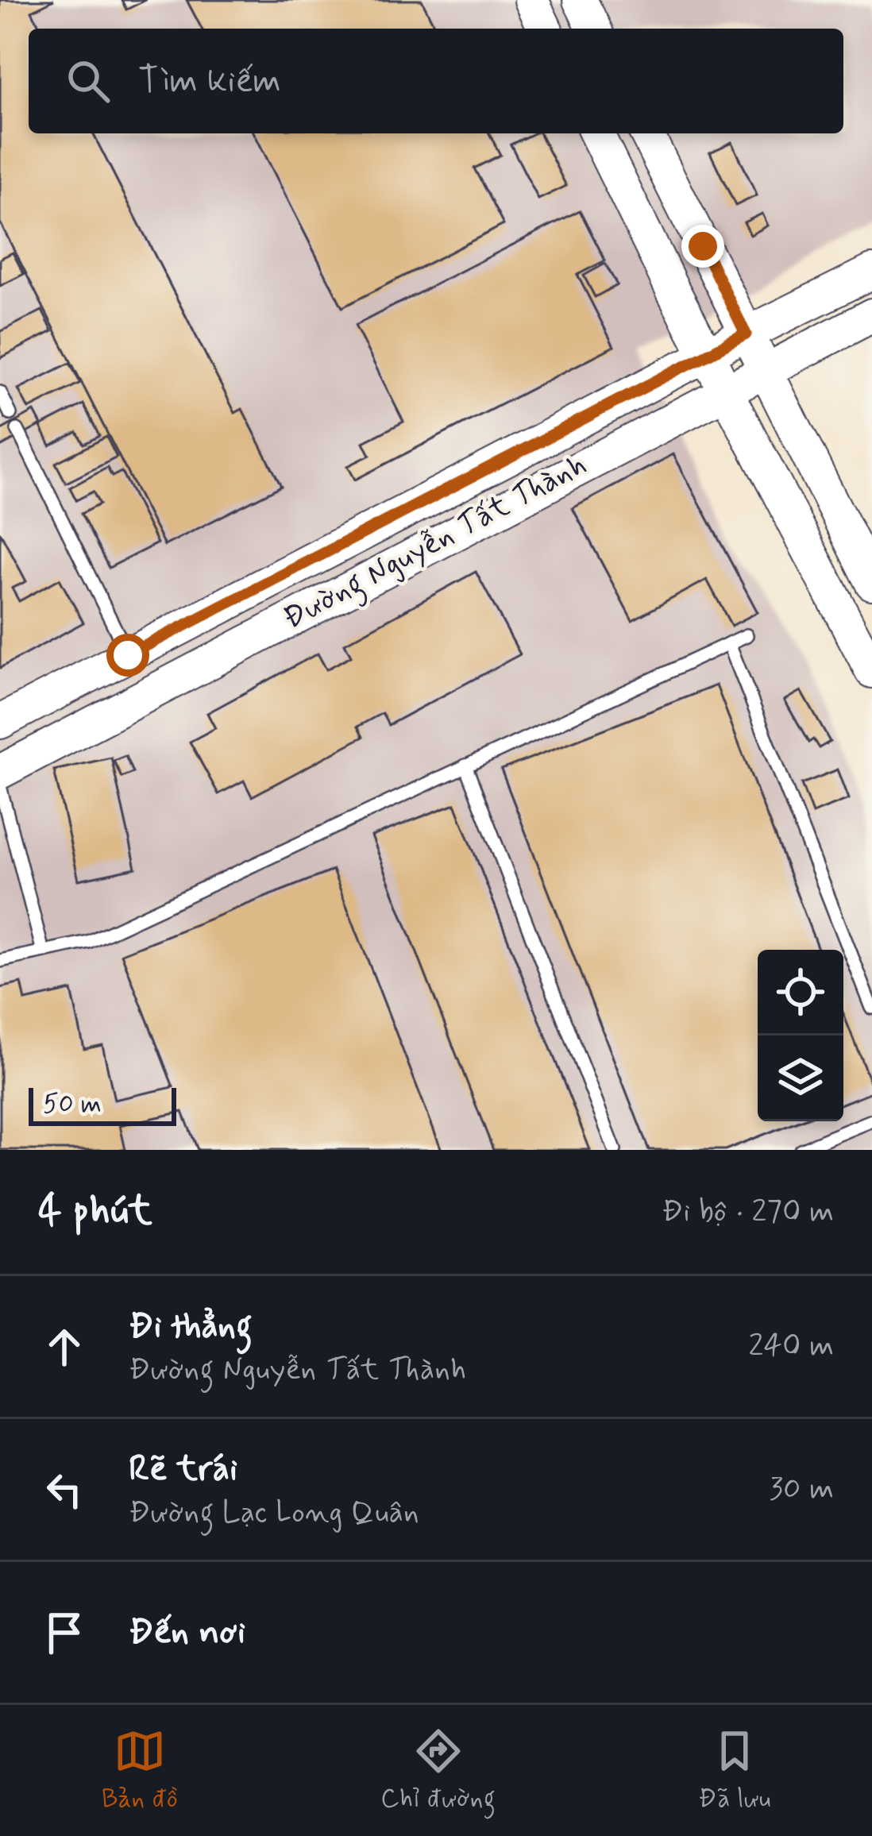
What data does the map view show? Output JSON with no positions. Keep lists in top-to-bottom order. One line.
{"streets":{"main road":["Đường Nguyễn Tất Thành"]},"scale_bar":"50 m","page":{"search":"Tìm kiếm","scale":"50 m","heading":["4 phút","Đi bộ · 270 m"],"list":[["Đi thẳng","Đường Nguyễn Tất Thành","240 m"],["Rẽ trái","Đường Lạc Long Quân","30 m"],"Đến nơi"],"nav":["Bản đồ","Chỉ đường","Đã lưu"]}}
